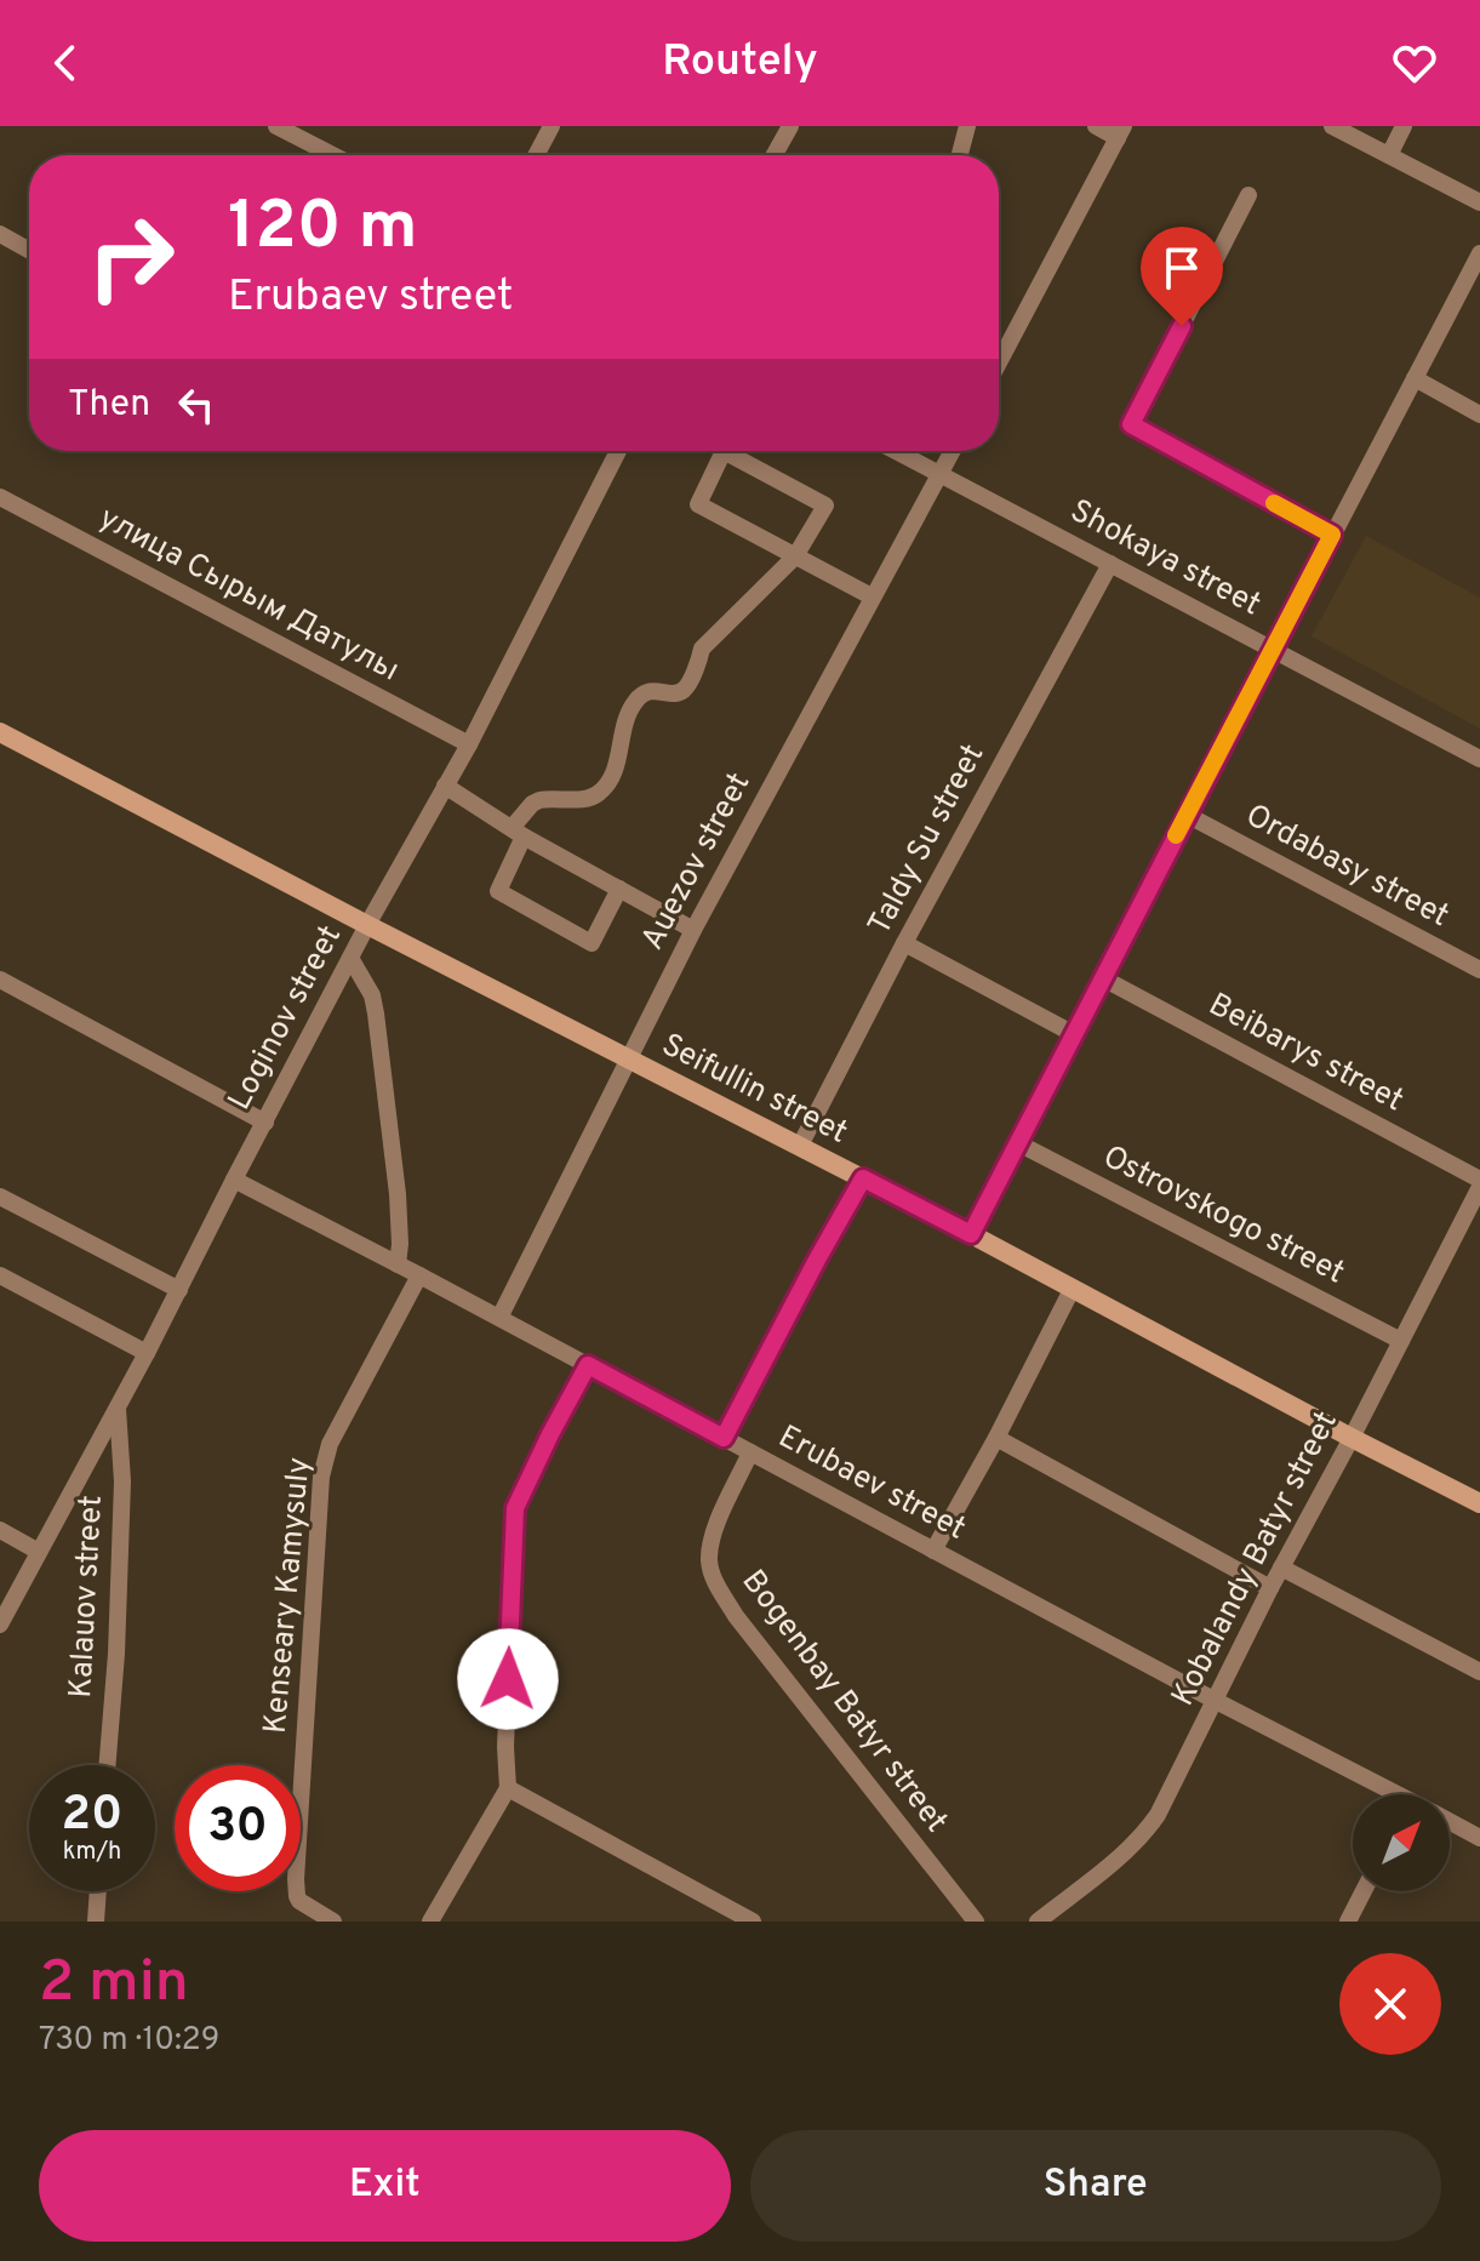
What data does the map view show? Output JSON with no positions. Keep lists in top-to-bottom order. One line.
{"streets":{"main road":["Seifullin street"],"street":["Shokaya street","улица Сырым Датулы","Taldy Su street","Auezov street","Ordabasy street","Loginov street","Beibarys street","Ostrovskogo street","Erubaev street","Kobalandy Batyr street","Kenseary Kamysuly","Kalauov street","Bogenbay Batyr street"]},"crossings":[["Shokaya street","Taldy Su street"],["Shokaya street","Auezov street"],["улица Сырым Датулы","Loginov street"],["Taldy Su street","Seifullin street"],["Auezov street","Seifullin street"],["Auezov street","Erubaev street"],["Loginov street","Seifullin street"],["Loginov street","Erubaev street"],["Loginov street","Kalauov street"],["Beibarys street","Kobalandy Batyr street"],["Seifullin street","Kobalandy Batyr street"],["Ostrovskogo street","Kobalandy Batyr street"],["Erubaev street","Kobalandy Batyr street"],["Erubaev street","Kenseary Kamysuly"],["Erubaev street","Bogenbay Batyr street"]],"north":"top right","page":{"header":"Routely","turn":["120 m","Erubaev street"],"then":"Then","speed":"20 km/h","limit":"30","heading":["2 min","730 m · 10:29"],"buttons":["Exit","Share"]}}
